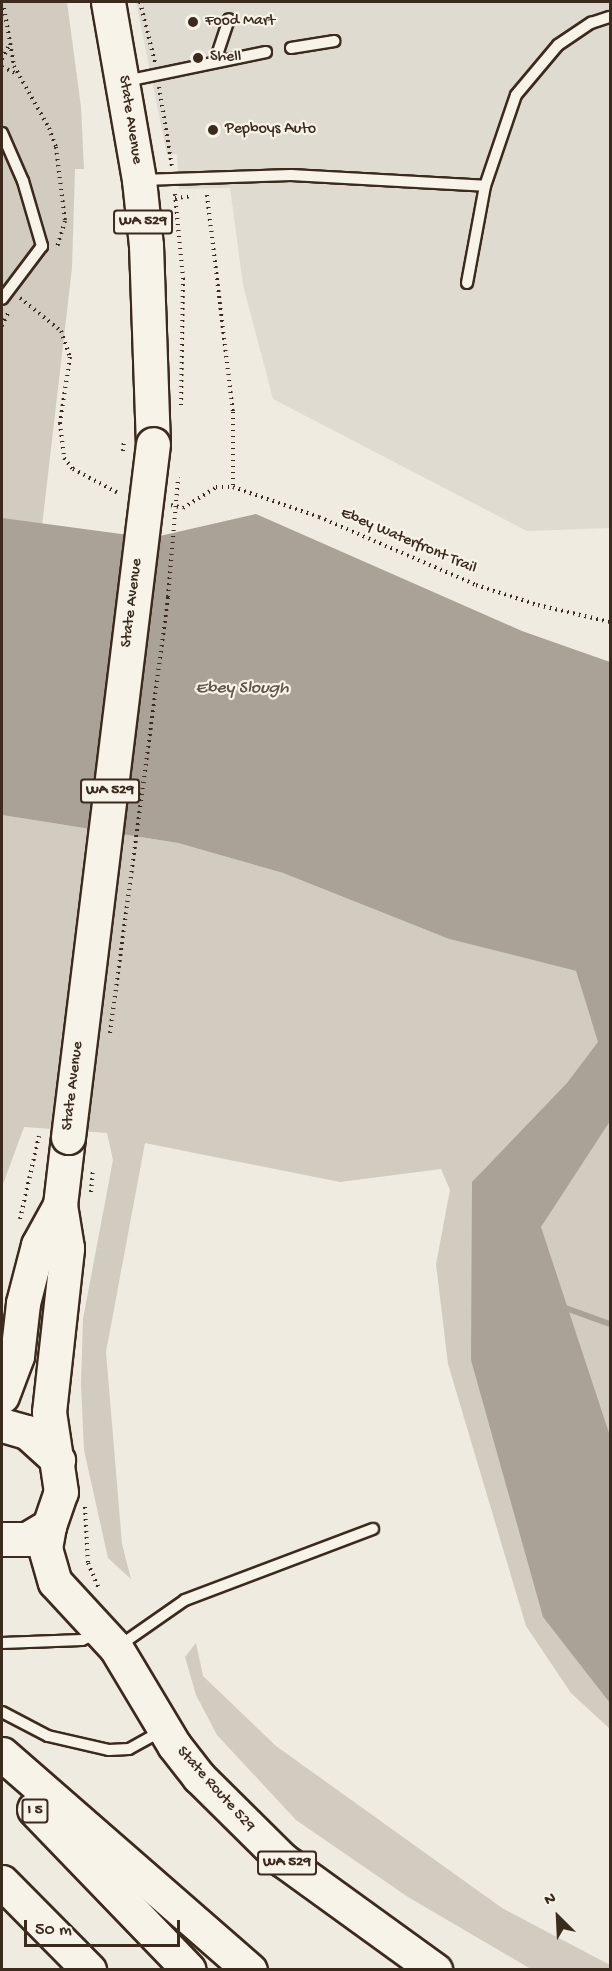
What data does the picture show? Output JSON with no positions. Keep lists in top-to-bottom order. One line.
{"streets":{"main road":["State Avenue","WA 529","State Route 529","I 5"],"path":["Ebey Waterfront Trail"]},"crossings":[["State Avenue","State Route 529"]],"water":["Ebey Slough"],"places":["Food Mart","Shell","Pepboys Auto"],"scale_bar":"50 m","north":"top left"}
